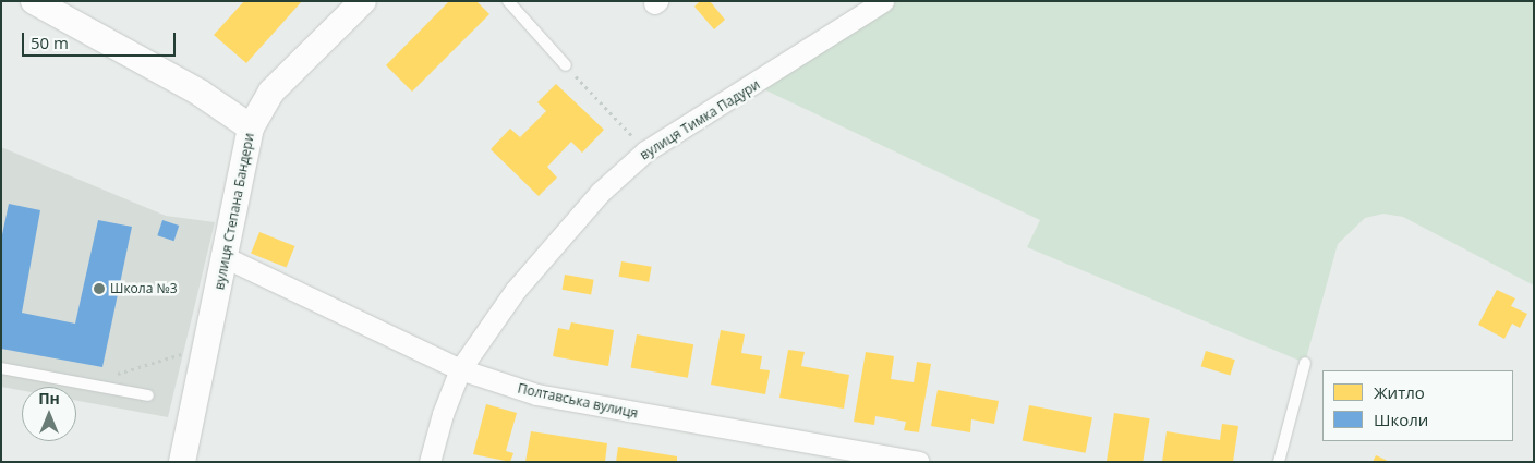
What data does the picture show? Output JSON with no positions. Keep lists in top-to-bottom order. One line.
{"streets":{"street":["вулиця Тимка Падури","вулиця Степана Бандери","Полтавська вулиця"]},"crossings":[["вулиця Тимка Падури","Полтавська вулиця"],["вулиця Степана Бандери","Полтавська вулиця"]],"places":["Школа №3"],"legend":["Житло","Школи"],"scale_bar":"50 m","north":"top"}
